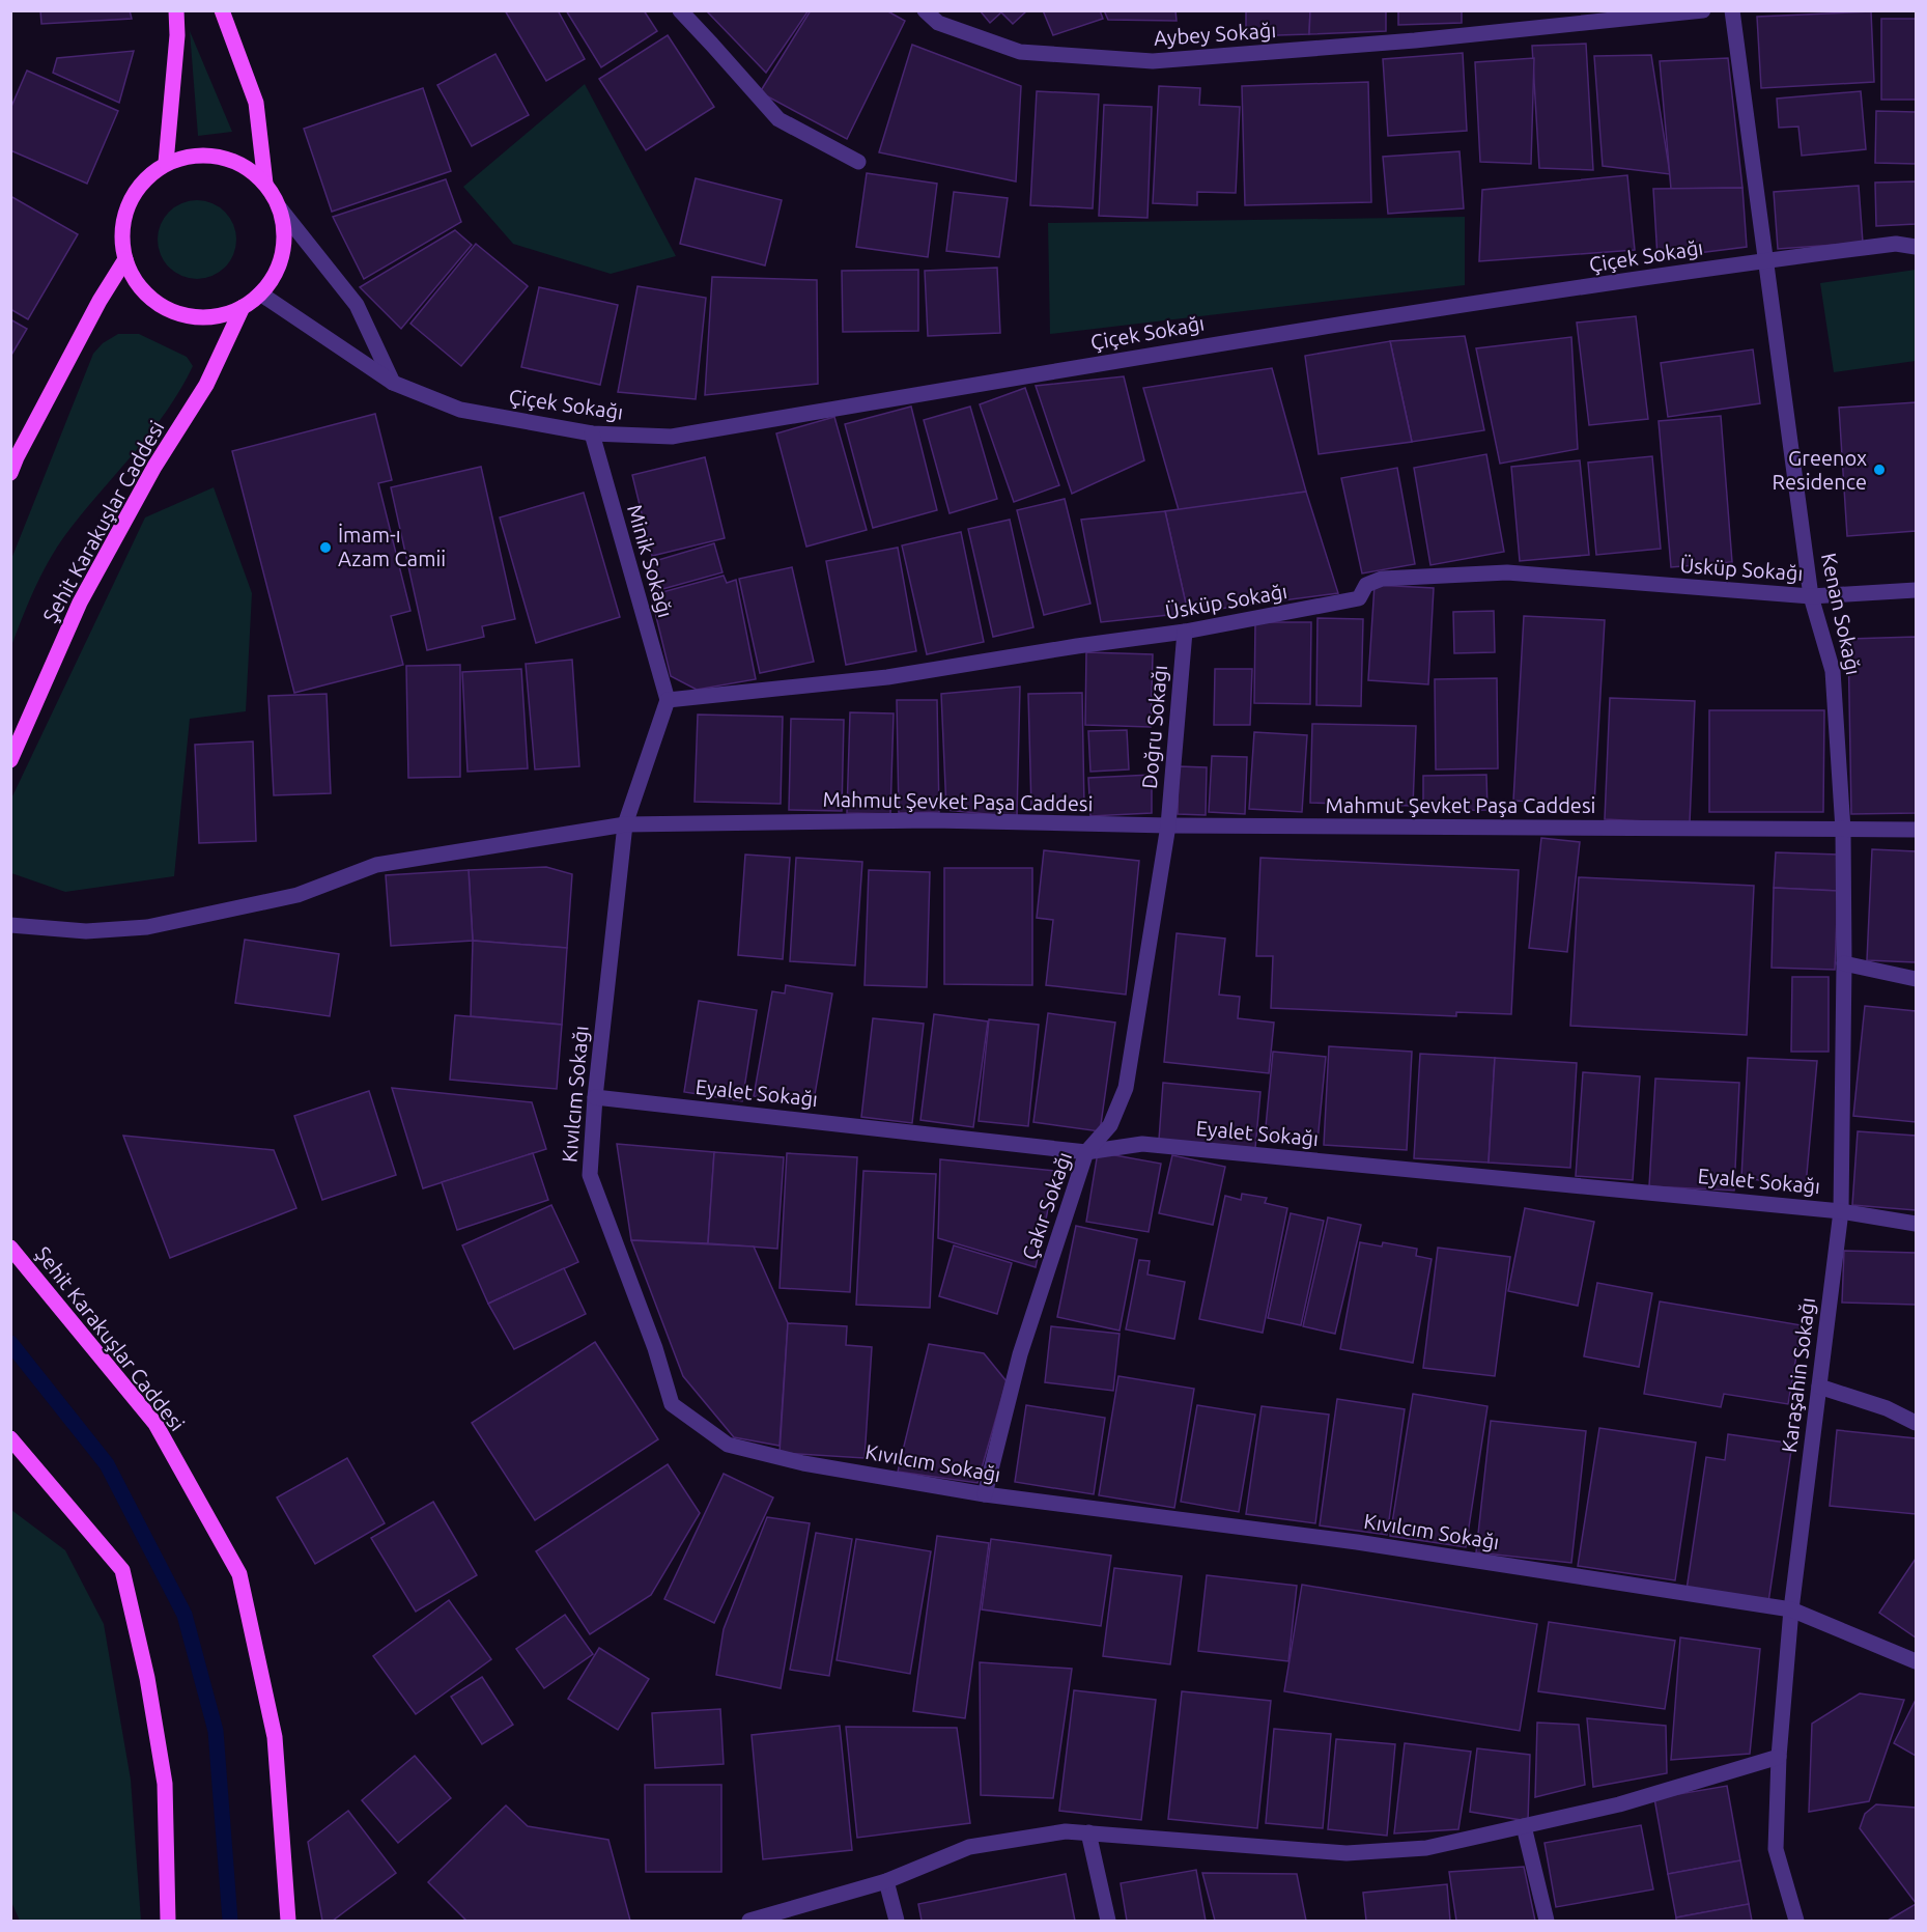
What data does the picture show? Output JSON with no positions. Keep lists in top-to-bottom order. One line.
{"streets":{"main road":["Şehit Karakuşlar Caddesi"],"street":["Aybey Sokağı","Çiçek Sokağı","Minik Sokağı","Üsküp Sokağı","Kenan Sokağı","Doğru Sokağı","Mahmut Şevket Paşa Caddesi","Eyalet Sokağı","Kıvılcım Sokağı","Çakır Sokağı","Karaşahin Sokağı"]},"crossings":[["Çiçek Sokağı","Şehit Karakuşlar Caddesi"],["Çiçek Sokağı","Minik Sokağı"],["Çiçek Sokağı","Kenan Sokağı"],["Minik Sokağı","Üsküp Sokağı"],["Üsküp Sokağı","Kenan Sokağı"],["Üsküp Sokağı","Doğru Sokağı"],["Kenan Sokağı","Mahmut Şevket Paşa Caddesi"],["Kenan Sokağı","Karaşahin Sokağı"],["Doğru Sokağı","Mahmut Şevket Paşa Caddesi"],["Doğru Sokağı","Çakır Sokağı"],["Mahmut Şevket Paşa Caddesi","Kıvılcım Sokağı"],["Mahmut Şevket Paşa Caddesi","Çakır Sokağı"],["Mahmut Şevket Paşa Caddesi","Karaşahin Sokağı"],["Eyalet Sokağı","Kıvılcım Sokağı"],["Eyalet Sokağı","Çakır Sokağı"],["Eyalet Sokağı","Karaşahin Sokağı"],["Kıvılcım Sokağı","Çakır Sokağı"],["Kıvılcım Sokağı","Karaşahin Sokağı"]],"places":["Greenox Residence","İmam-ı Azam Camii"]}
